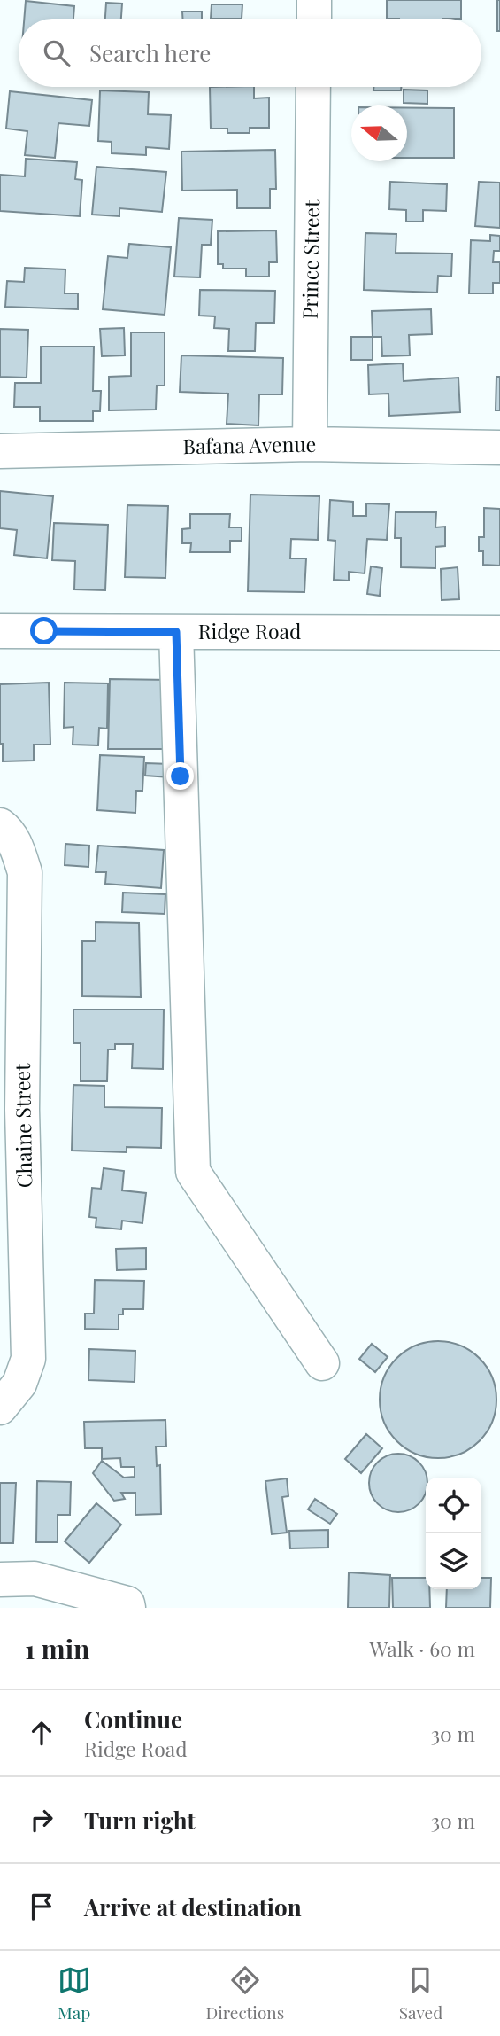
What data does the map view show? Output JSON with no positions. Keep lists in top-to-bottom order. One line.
{"streets":{"street":["Prince Street","Bafana Avenue","Ridge Road","Chaine Street"]},"crossings":[["Prince Street","Bafana Avenue"]],"north":"left","page":{"search":"Search here","heading":["1 min","Walk · 60 m"],"list":[["Continue","Ridge Road","30 m"],["Turn right","30 m"],"Arrive at destination"],"nav":["Map","Directions","Saved"]}}
